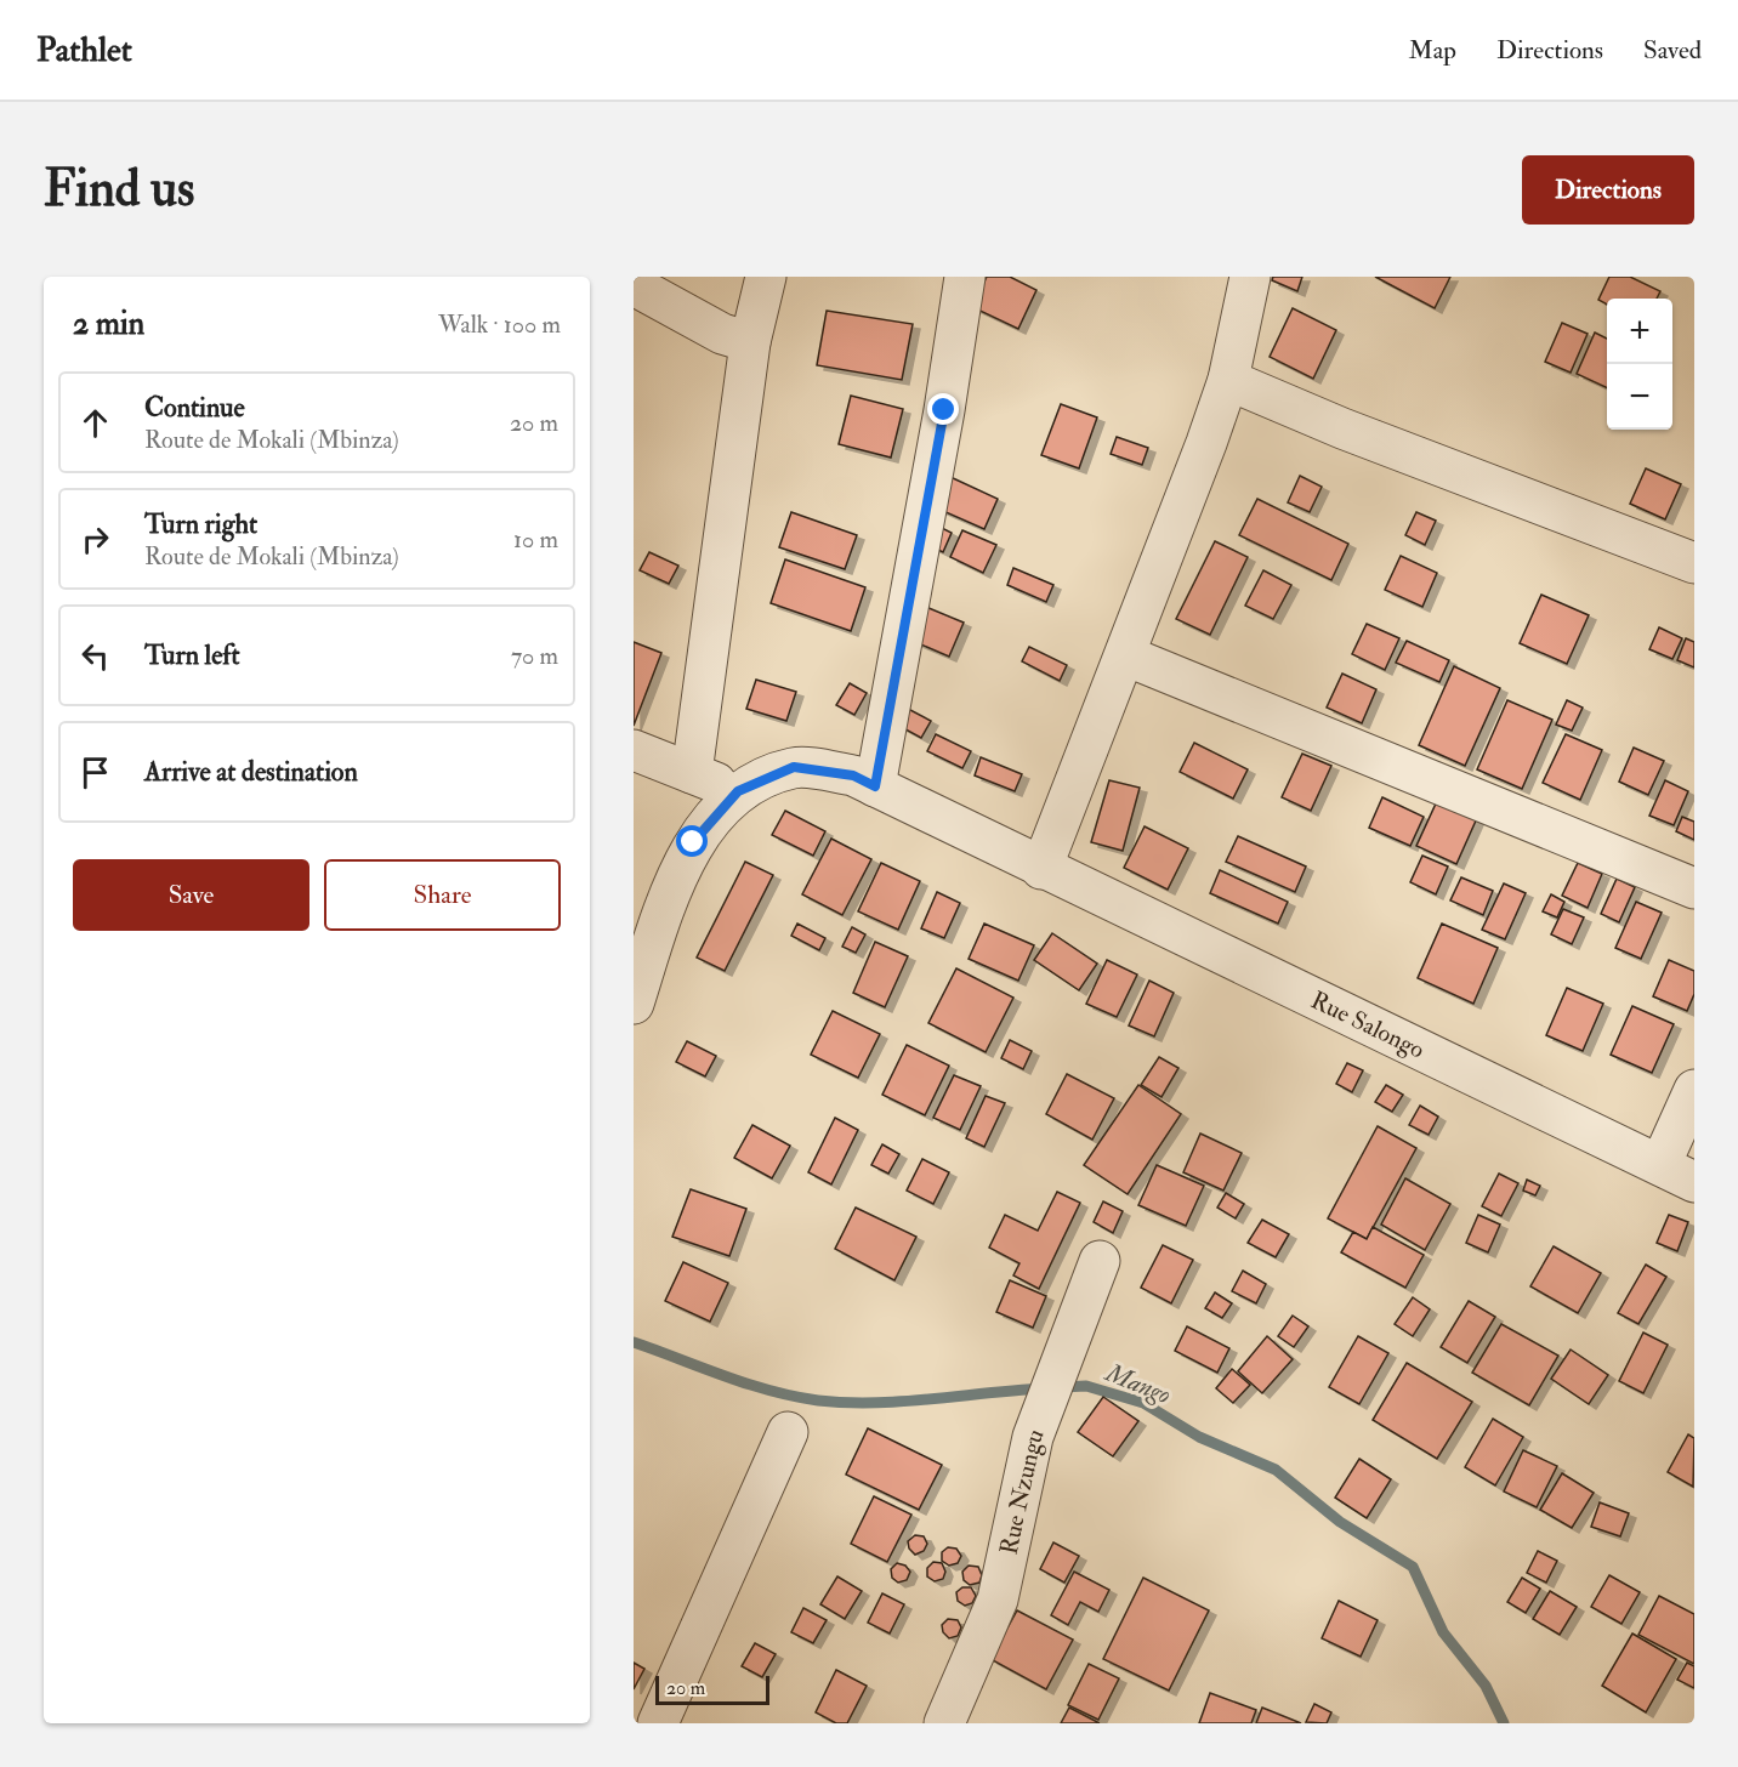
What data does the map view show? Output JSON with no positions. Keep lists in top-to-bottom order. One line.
{"streets":{"street":["Rue Salongo","Rue Nzungu"]},"water":["Mango"],"scale_bar":"20 m","page":{"header":"Pathlet","nav":["Map","Directions","Saved"],"buttons":["Directions",["Save","Share"]],"title":"Find us","heading":["2 min","Walk · 100 m"],"map_buttons":["+","−"],"list":[["Continue","Route de Mokali (Mbinza)","20 m"],["Turn right","Route de Mokali (Mbinza)","10 m"],["Turn left","70 m"],"Arrive at destination"],"scale":"20 m"}}
